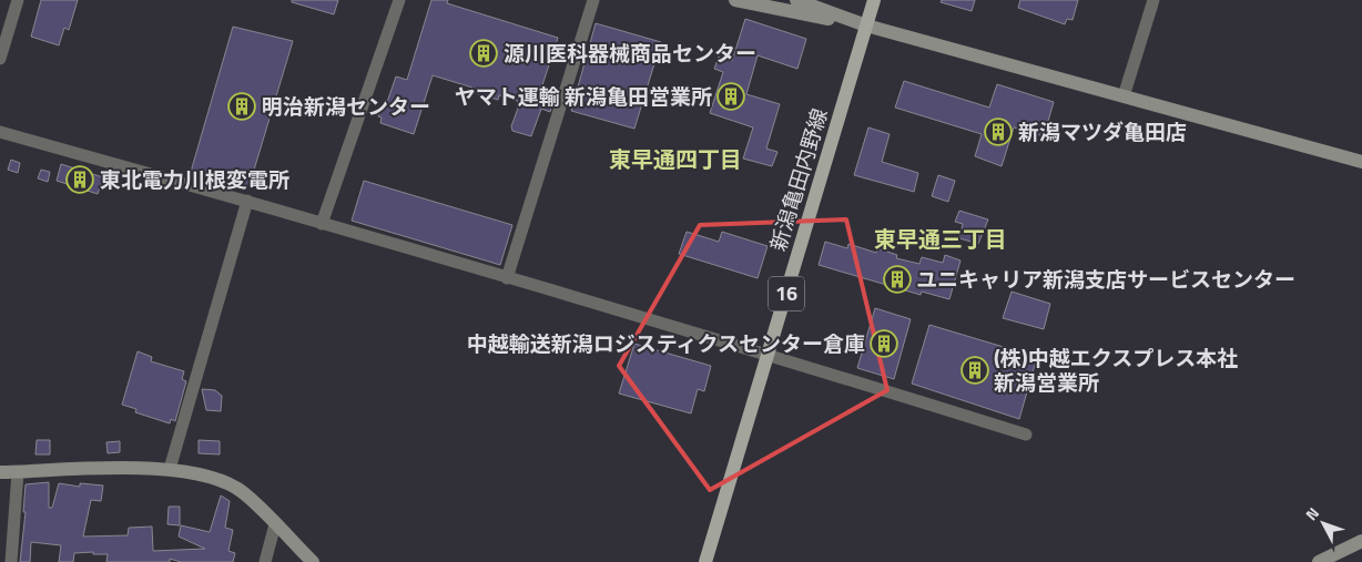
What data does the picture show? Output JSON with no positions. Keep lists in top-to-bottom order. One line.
{"streets":{"main road":["新潟亀田内野線","16"]},"districts":["東早通四丁目","東早通三丁目"],"places":{"building":["源川医科器械商品センター","ヤマト運輸 新潟亀田営業所","明治新潟センター","新潟マツダ亀田店","東北電力川根変電所","ユニキャリア新潟支店サービスセンター","中越輸送新潟ロジスティクスセンター倉庫","(株)中越エクスプレス本社 新潟営業所"]},"north":"top left"}
